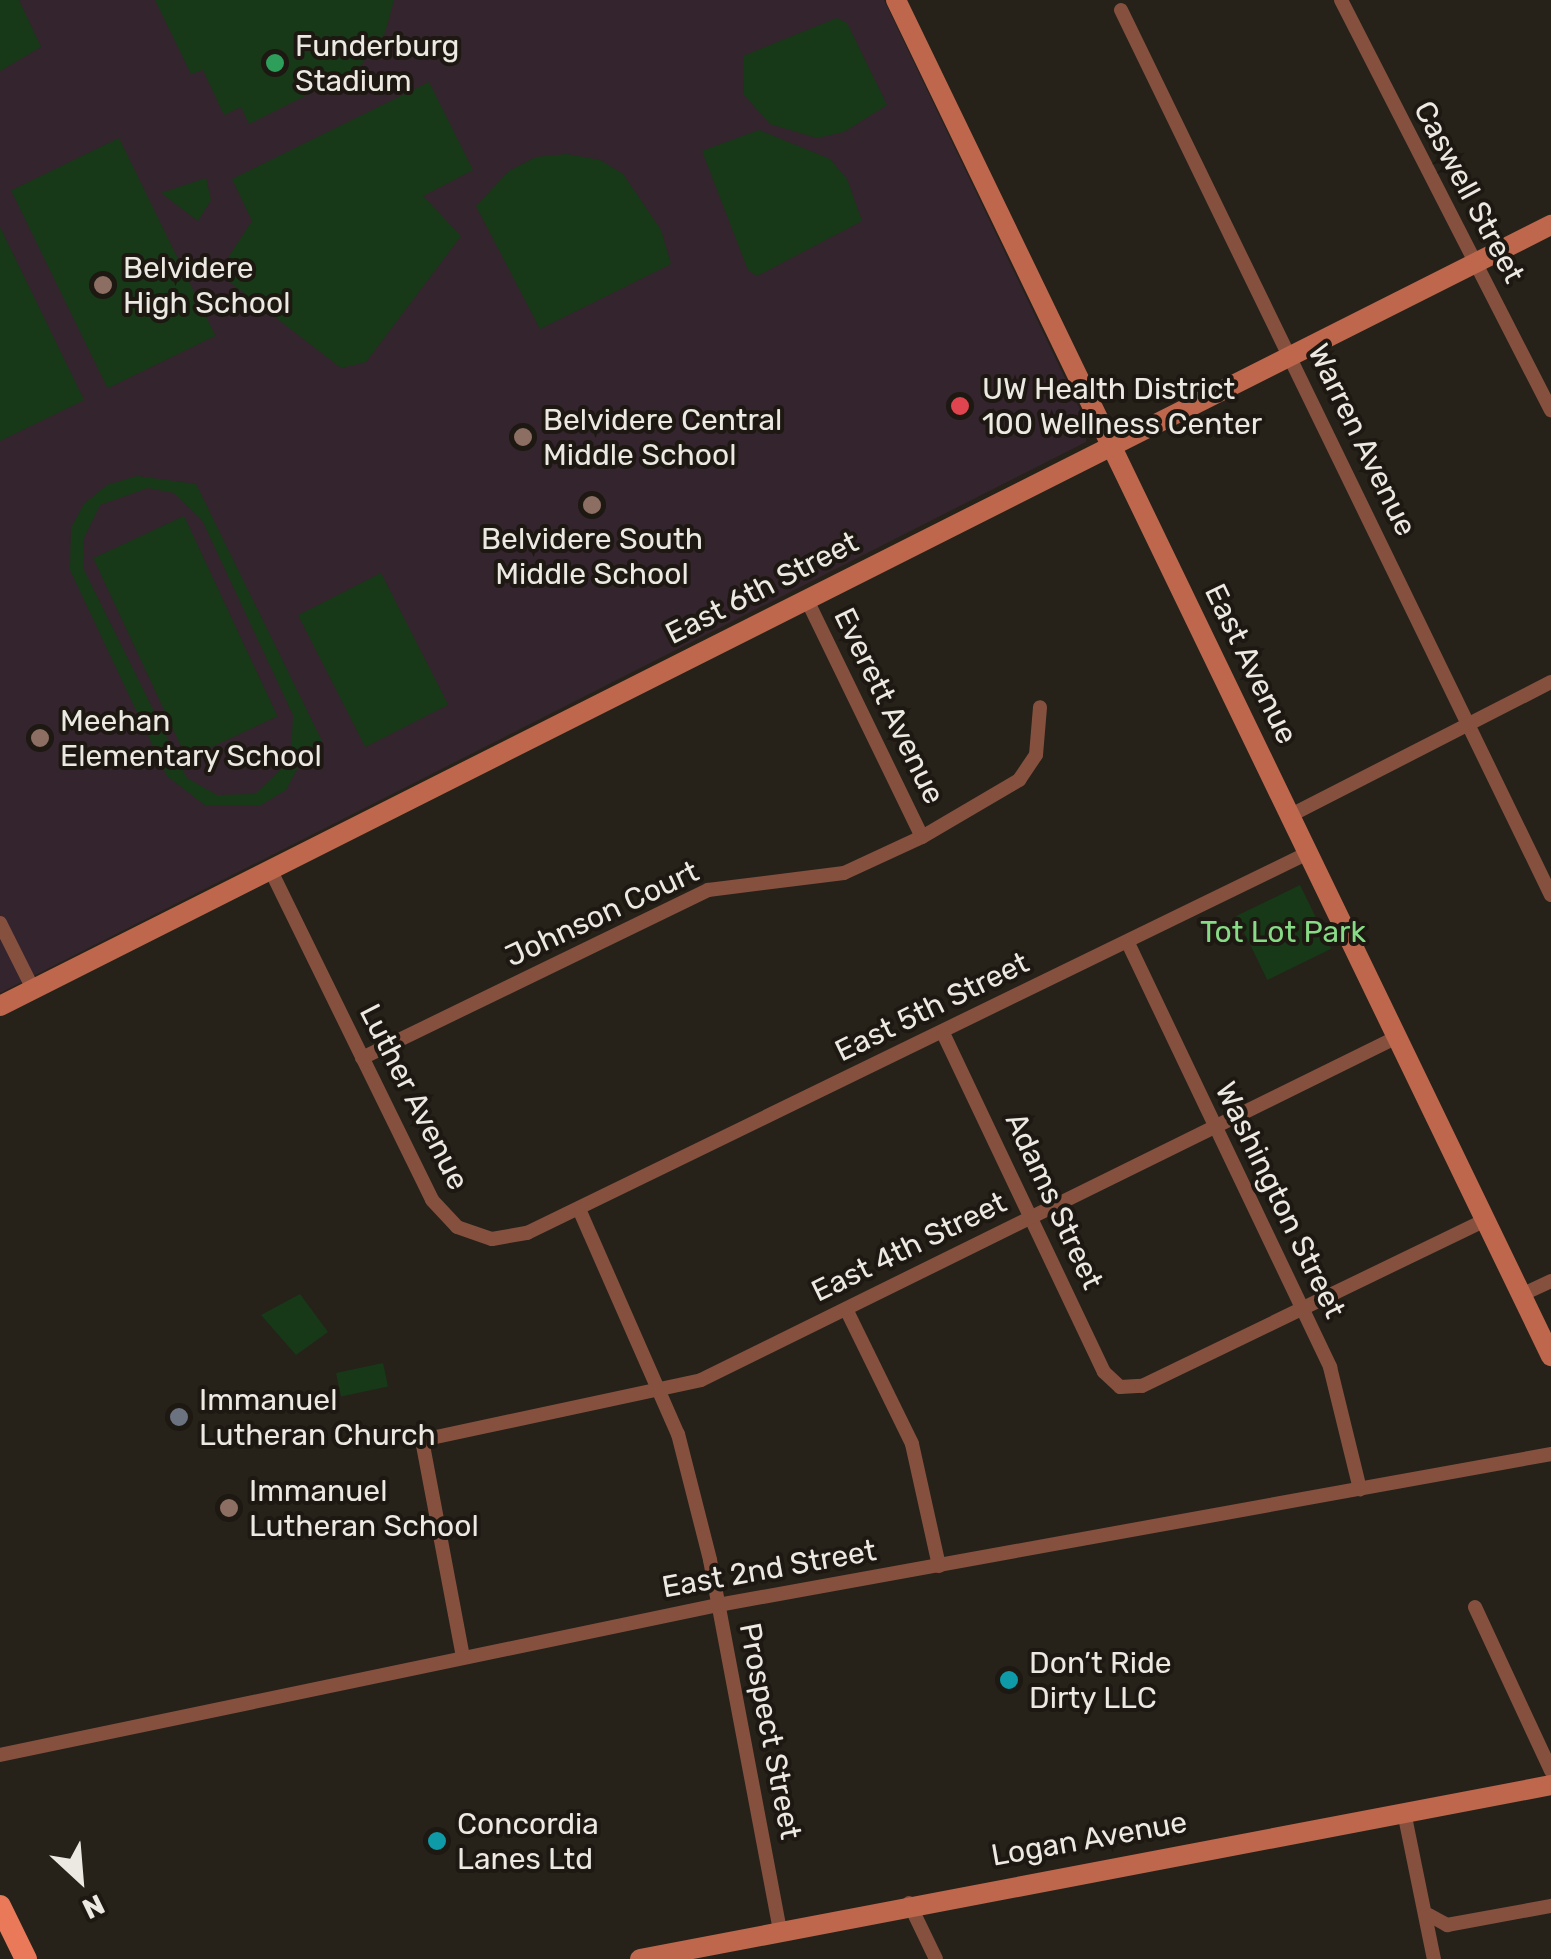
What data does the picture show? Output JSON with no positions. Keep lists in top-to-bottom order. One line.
{"streets":{"street":["Caswell Street","Warren Avenue","East 6th Street","East Avenue","Everett Avenue","Johnson Court","East 5th Street","Luther Avenue","Washington Street","Adams Street","East 4th Street","East 2nd Street","Prospect Street","Logan Avenue"]},"crossings":[["Caswell Street","East 6th Street"],["Warren Avenue","East 6th Street"],["East 6th Street","East Avenue"],["East 6th Street","Everett Avenue"],["East 6th Street","Luther Avenue"],["East Avenue","East 5th Street"],["East Avenue","East 4th Street"],["Everett Avenue","Johnson Court"],["Johnson Court","Luther Avenue"],["East 5th Street","Luther Avenue"],["East 5th Street","Washington Street"],["East 5th Street","Adams Street"],["East 5th Street","Prospect Street"],["Luther Avenue","Prospect Street"],["Washington Street","Adams Street"],["Washington Street","East 4th Street"],["Washington Street","East 2nd Street"],["Adams Street","East 4th Street"],["East 4th Street","East 2nd Street"],["East 4th Street","Prospect Street"],["East 2nd Street","Prospect Street"],["Prospect Street","Logan Avenue"]],"parks":["Tot Lot Park"],"places":["Funderburg Stadium","Belvidere High School","UW Health District 100 Wellness Center","Belvidere Central Middle School","Belvidere South Middle School","Meehan Elementary School","Immanuel Lutheran Church","Immanuel Lutheran School","Don’t Ride Dirty LLC","Concordia Lanes Ltd"],"north":"bottom right"}
